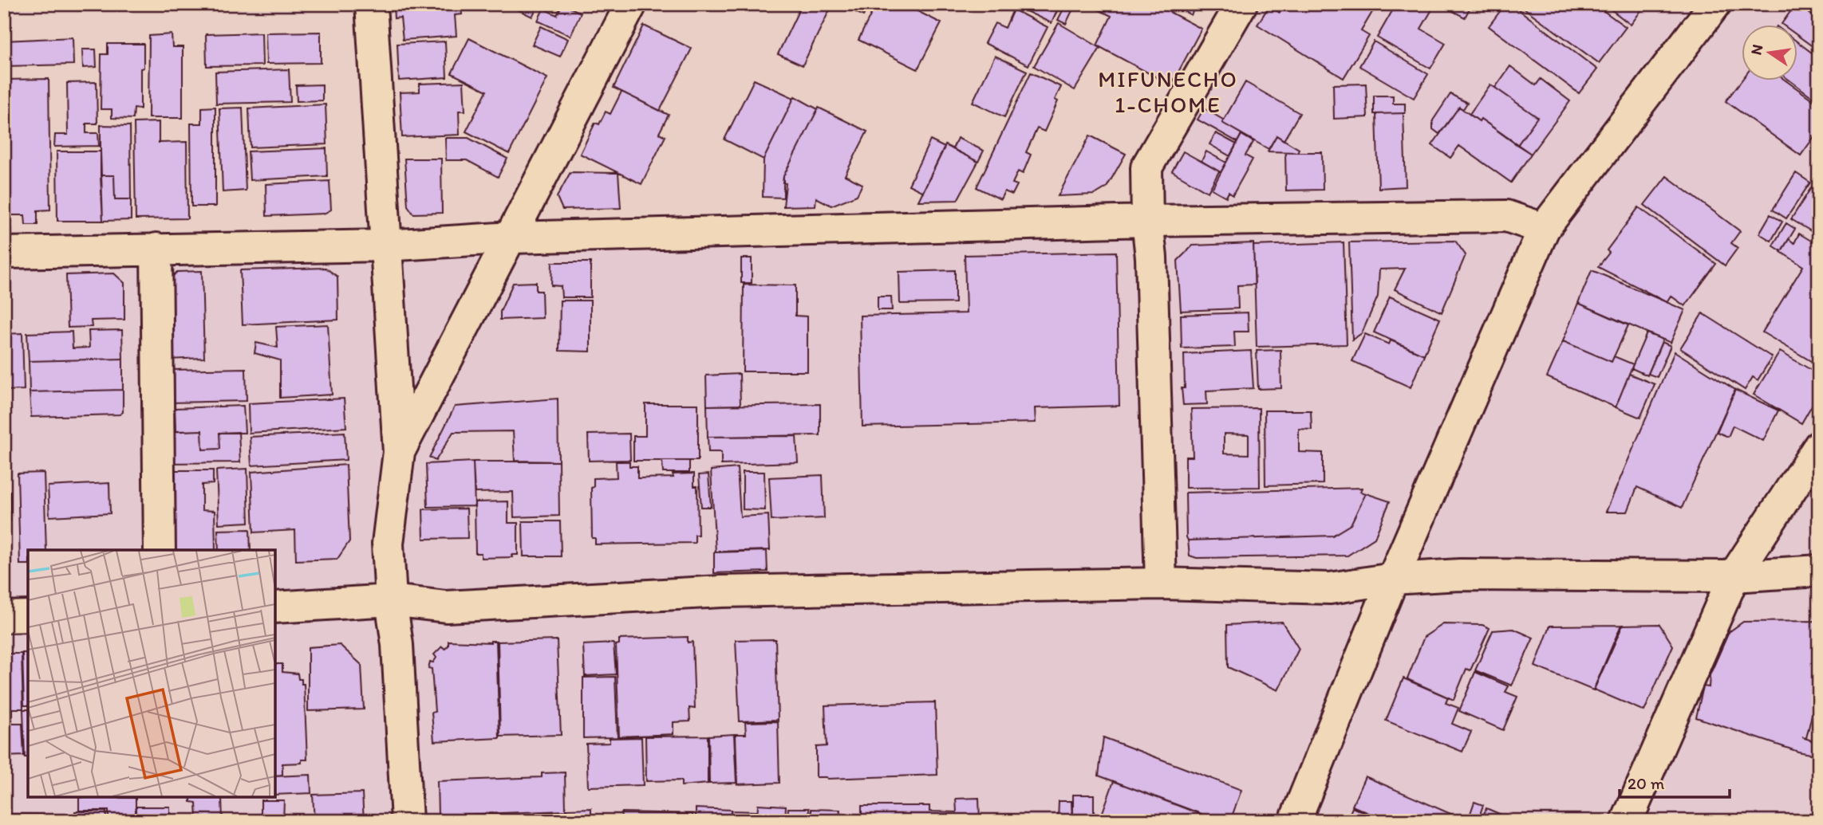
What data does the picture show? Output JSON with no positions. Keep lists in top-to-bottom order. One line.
{"districts":["MIFUNECHO 1-CHOME"],"scale_bar":"20 m","north":"left"}
